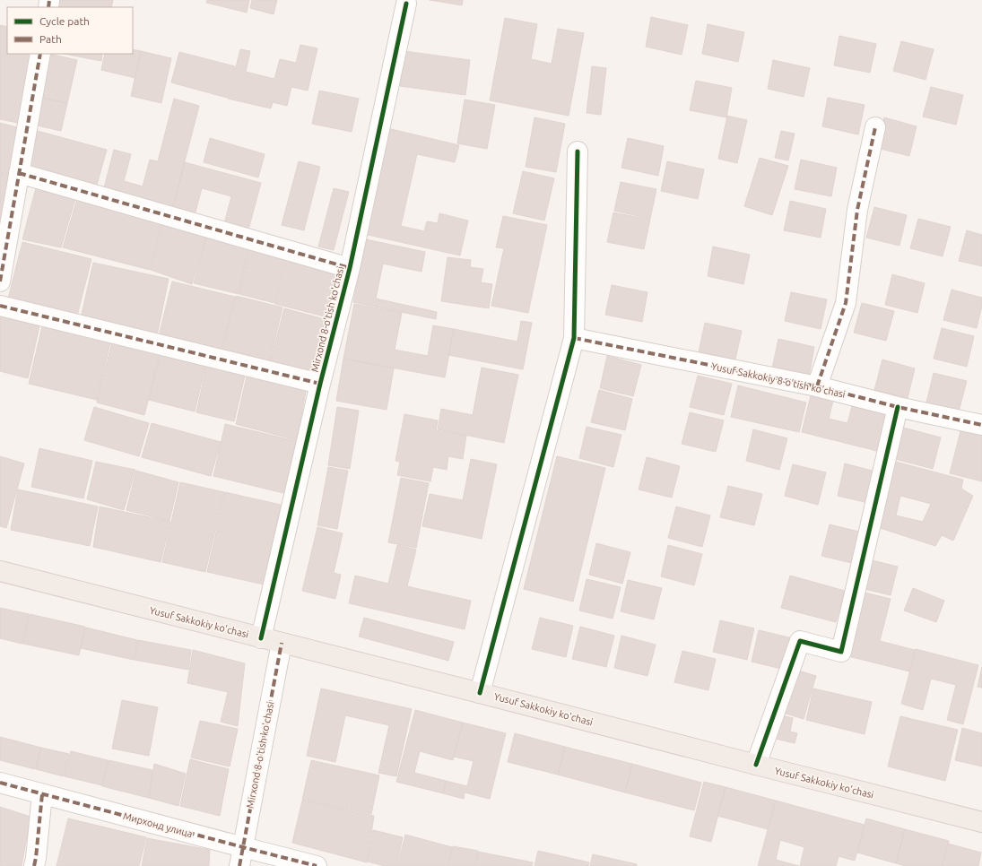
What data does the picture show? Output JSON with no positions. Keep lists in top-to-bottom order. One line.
{"streets":{"main road":["Yusuf Sakkokiy ko'chasi"],"street":["Mirxond 8-o'tish ko'chasi","Yusuf Sakkokiy 8-o'tish ko'chasi","Мирхонд улица"]},"crossings":[["Mirxond 8-o'tish ko'chasi","Yusuf Sakkokiy ko'chasi"],["Mirxond 8-o'tish ko'chasi","Мирхонд улица"]],"legend":["Cycle path","Path"]}
